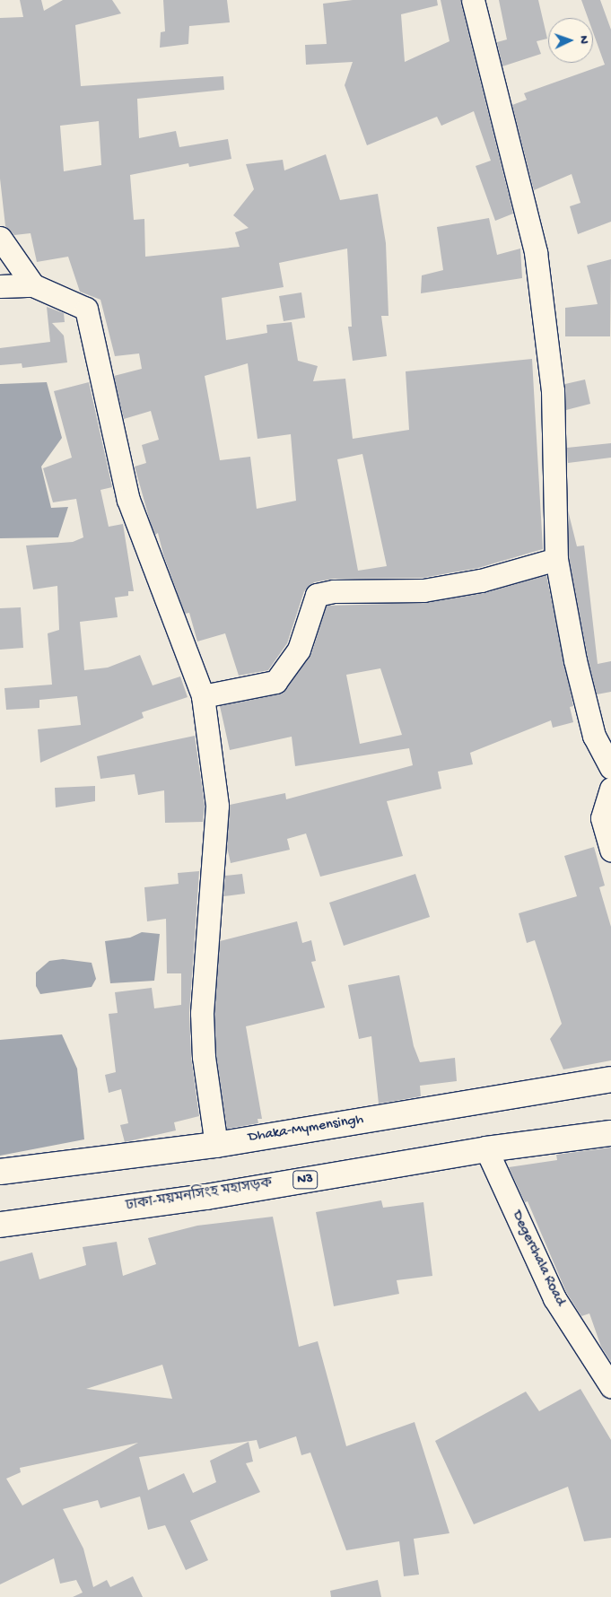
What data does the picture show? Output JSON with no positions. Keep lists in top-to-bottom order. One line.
{"streets":{"highway":["Dhaka-Mymensingh","N3","ঢাকা-ময়মনসিংহ মহাসড়ক"],"street":["Degerchala Road"]},"crossings":[["ঢাকা-ময়মনসিংহ মহাসড়ক","Degerchala Road"]],"north":"right"}
